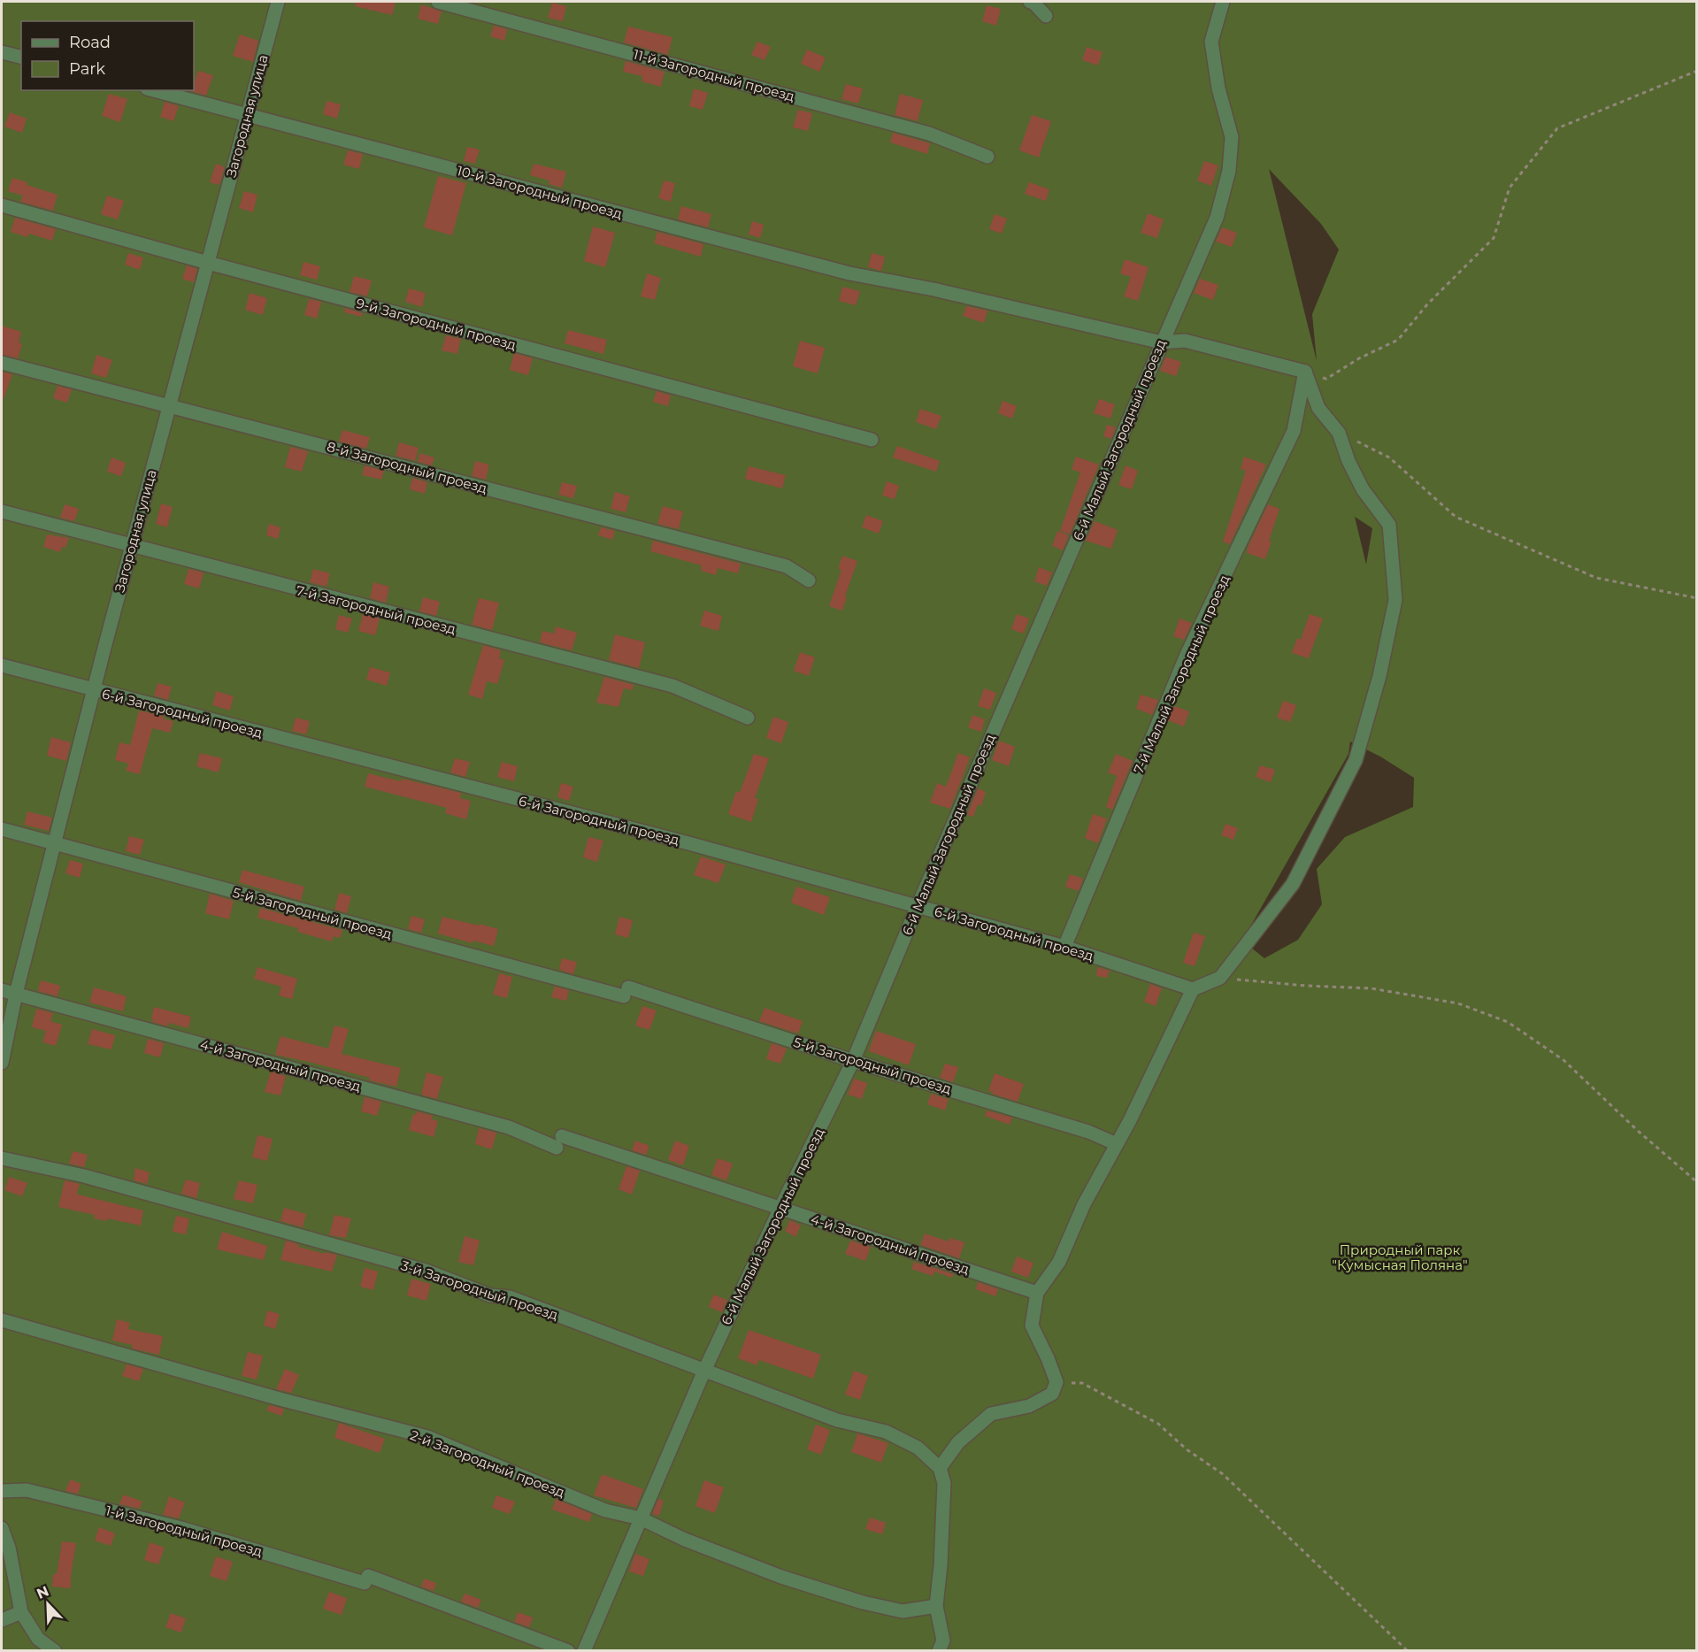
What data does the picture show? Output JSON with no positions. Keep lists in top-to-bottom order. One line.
{"streets":{"street":["11-й Загородный проезд","Загородная улица","10-й Загородный проезд","9-й Загородный проезд","6-й Малый Загородный проезд","8-й Загородный проезд","7-й Загородный проезд","7-й Малый Загородный проезд","6-й Загородный проезд","5-й Загородный проезд","4-й Загородный проезд","3-й Загородный проезд","2-й Загородный проезд","1-й Загородный проезд"]},"crossings":[["Загородная улица","10-й Загородный проезд"],["Загородная улица","9-й Загородный проезд"],["Загородная улица","8-й Загородный проезд"],["Загородная улица","7-й Загородный проезд"],["Загородная улица","6-й Загородный проезд"],["Загородная улица","5-й Загородный проезд"],["Загородная улица","4-й Загородный проезд"],["10-й Загородный проезд","6-й Малый Загородный проезд"],["10-й Загородный проезд","7-й Малый Загородный проезд"],["6-й Малый Загородный проезд","6-й Загородный проезд"],["6-й Малый Загородный проезд","5-й Загородный проезд"],["6-й Малый Загородный проезд","4-й Загородный проезд"],["6-й Малый Загородный проезд","3-й Загородный проезд"],["6-й Малый Загородный проезд","2-й Загородный проезд"],["7-й Малый Загородный проезд","6-й Загородный проезд"]],"parks":["Природный парк \"Кумысная Поляна\""],"legend":["Road","Park"],"north":"top left"}
